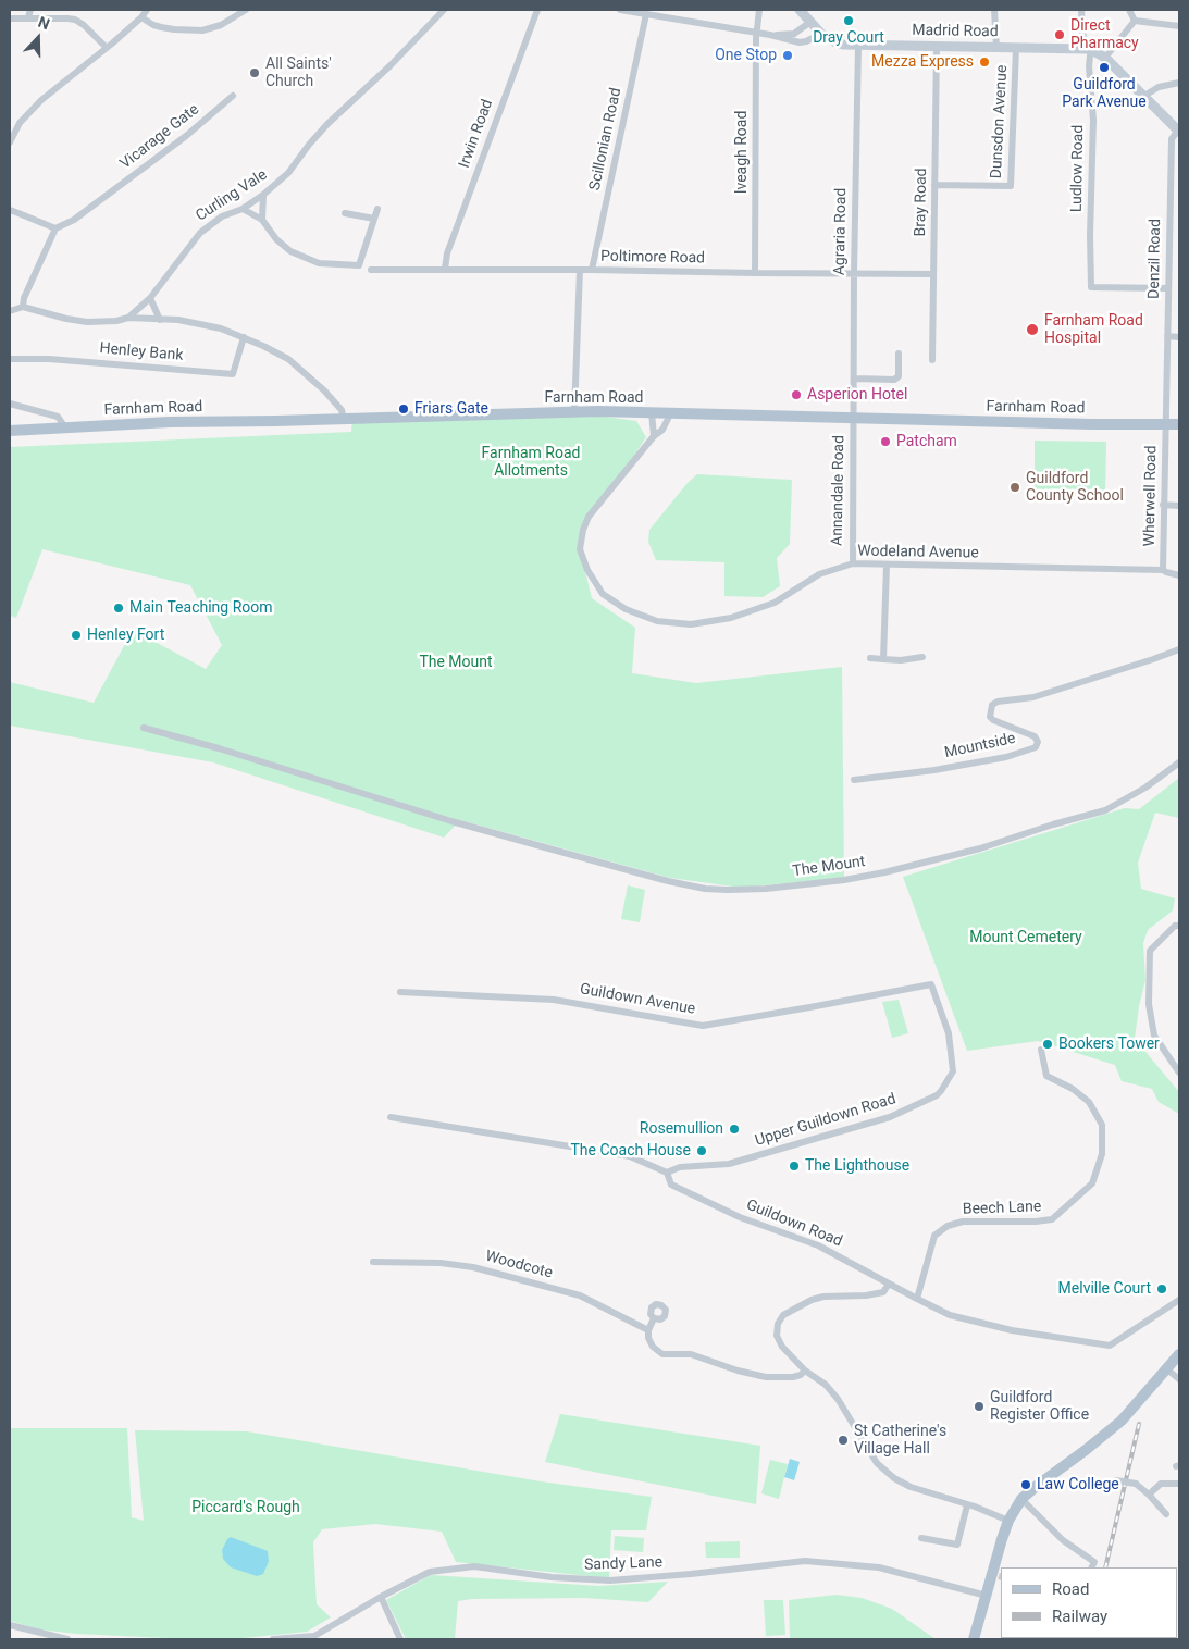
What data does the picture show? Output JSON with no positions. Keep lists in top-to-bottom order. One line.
{"streets":{"main road":["Farnham Road"],"street":["Madrid Road","Dunsdon Avenue","Irwin Road","Vicarage Gate","Scillonian Road","Iveagh Road","Ludlow Road","Curling Vale","Bray Road","Agraria Road","Poltimore Road","Denzil Road","Henley Bank","Annandale Road","Wherwell Road","Wodeland Avenue","Mountside","The Mount","Guildown Avenue","Upper Guildown Road","Beech Lane","Guildown Road","Woodcote","Sandy Lane"]},"crossings":[["Madrid Road","Dunsdon Avenue"],["Madrid Road","Ludlow Road"],["Madrid Road","Bray Road"],["Madrid Road","Agraria Road"],["Dunsdon Avenue","Bray Road"],["Irwin Road","Poltimore Road"],["Scillonian Road","Poltimore Road"],["Iveagh Road","Poltimore Road"],["Ludlow Road","Denzil Road"],["Bray Road","Poltimore Road"],["Agraria Road","Poltimore Road"],["Agraria Road","Farnham Road"],["Agraria Road","Annandale Road"],["Denzil Road","Farnham Road"],["Denzil Road","Wherwell Road"],["Farnham Road","Annandale Road"],["Farnham Road","Wherwell Road"],["Farnham Road","Wodeland Avenue"],["Annandale Road","Wodeland Avenue"],["Wherwell Road","Wodeland Avenue"],["Guildown Avenue","Upper Guildown Road"],["Upper Guildown Road","Guildown Road"],["Beech Lane","Guildown Road"]],"parks":["Farnham Road Allotments","The Mount","Mount Cemetery","Piccard's Rough"],"places":["Dray Court","Direct Pharmacy","One Stop","Mezza Express","Guildford Park Avenue","All Saints' Church","Farnham Road Hospital","Asperion Hotel","Friars Gate","Patcham","Guildford County School","Main Teaching Room","Henley Fort","Bookers Tower","Rosemullion","The Coach House","The Lighthouse","Melville Court","Guildford Register Office","St Catherine's Village Hall","Law College"],"legend":["Road","Railway"],"north":"top"}
